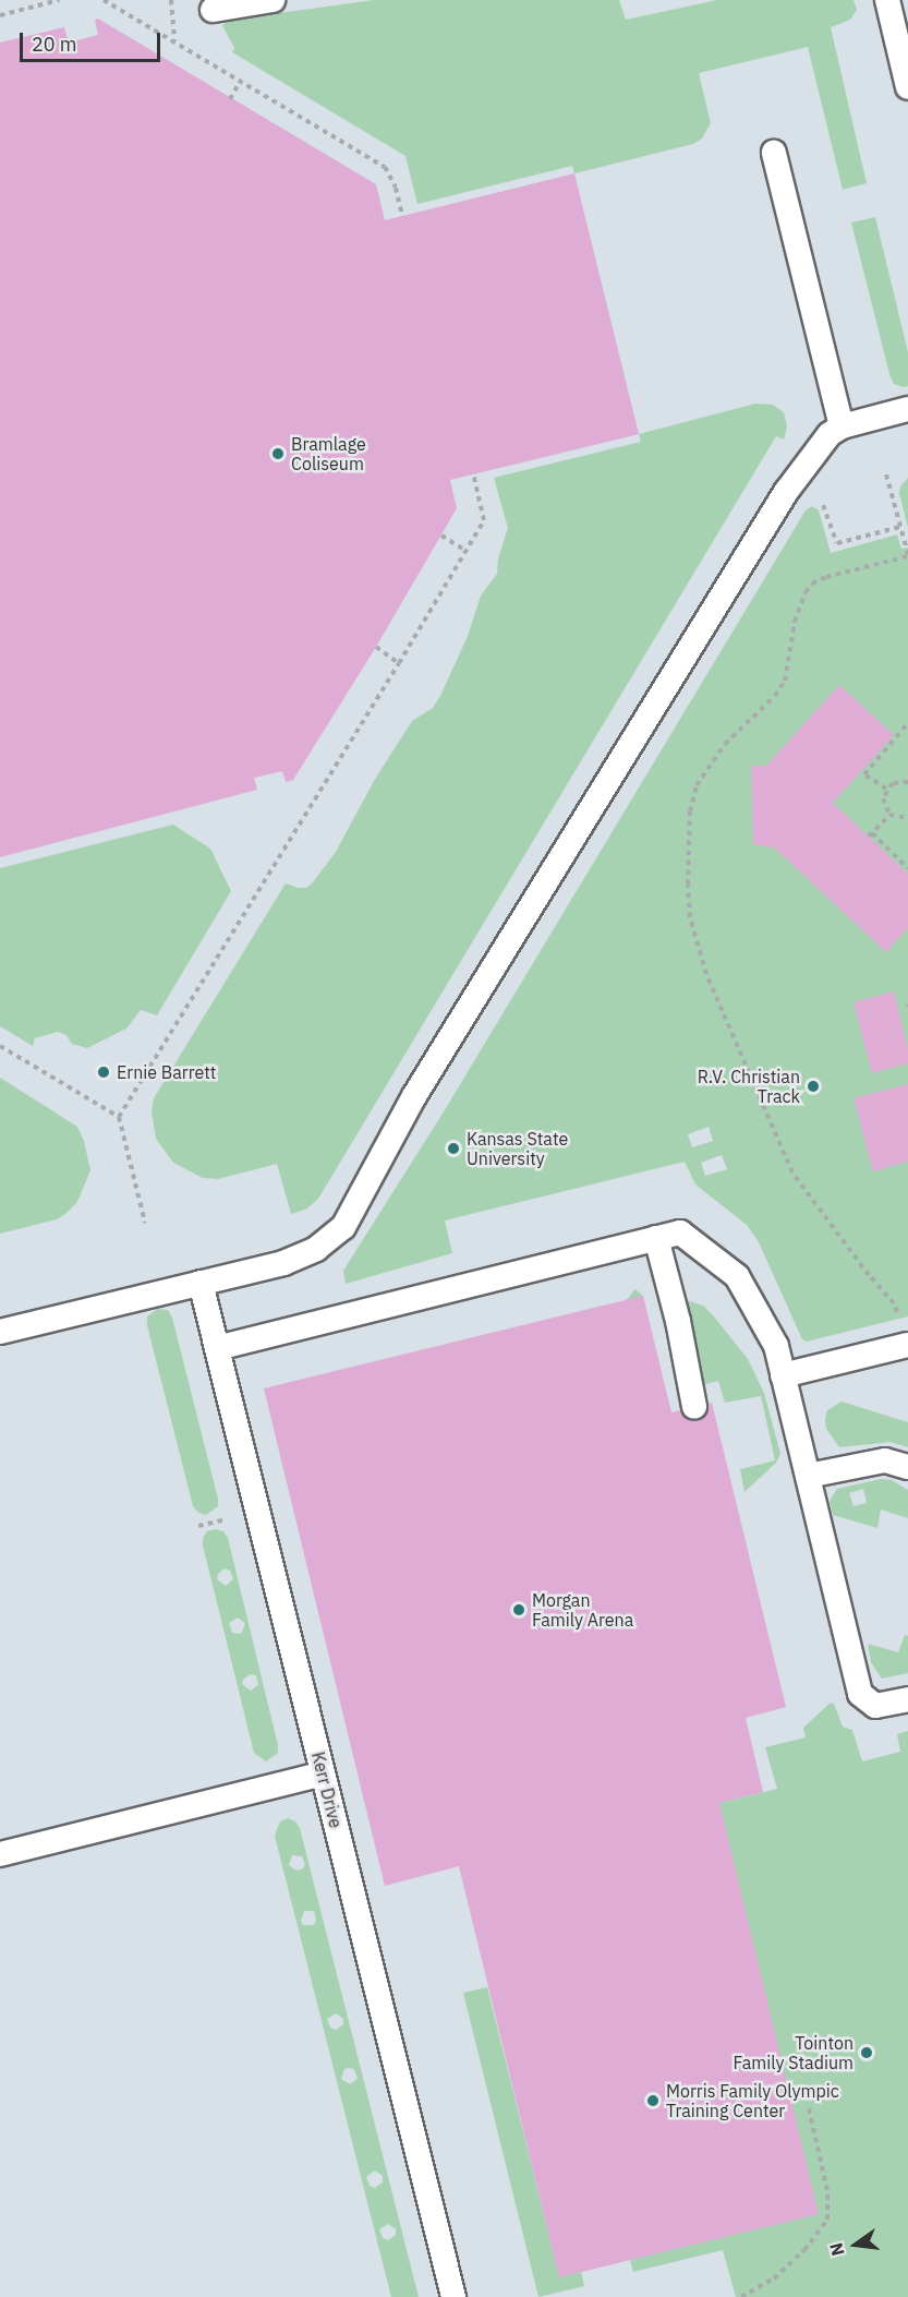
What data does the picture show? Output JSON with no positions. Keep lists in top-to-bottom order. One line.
{"streets":{"lane":["Kerr Drive"]},"places":["Bramlage Coliseum","Ernie Barrett","R.V. Christian Track","Kansas State University","Morgan Family Arena","Tointon Family Stadium","Morris Family Olympic Training Center"],"scale_bar":"20 m","north":"left"}
